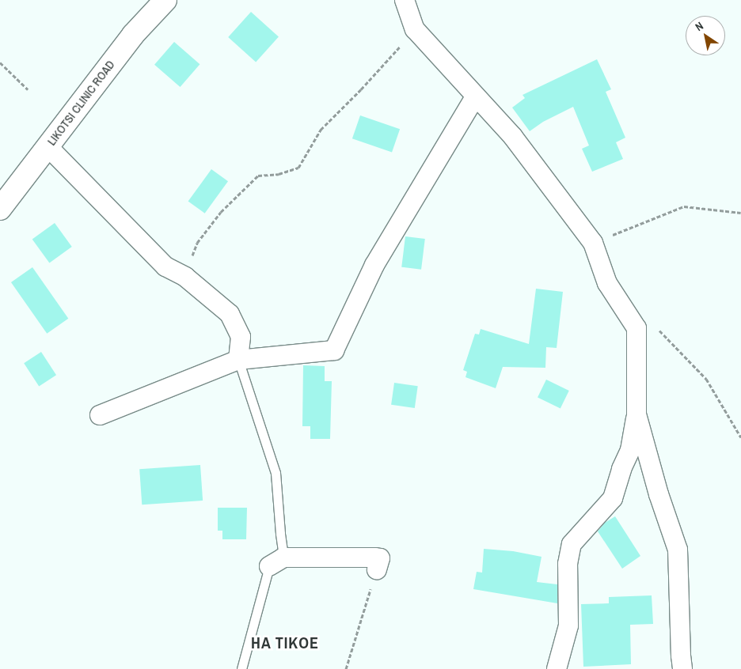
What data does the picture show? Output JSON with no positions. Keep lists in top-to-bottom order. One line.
{"streets":{"street":["LIKOTSI CLINIC ROAD"]},"districts":["HA TIKOE"],"north":"top left"}
